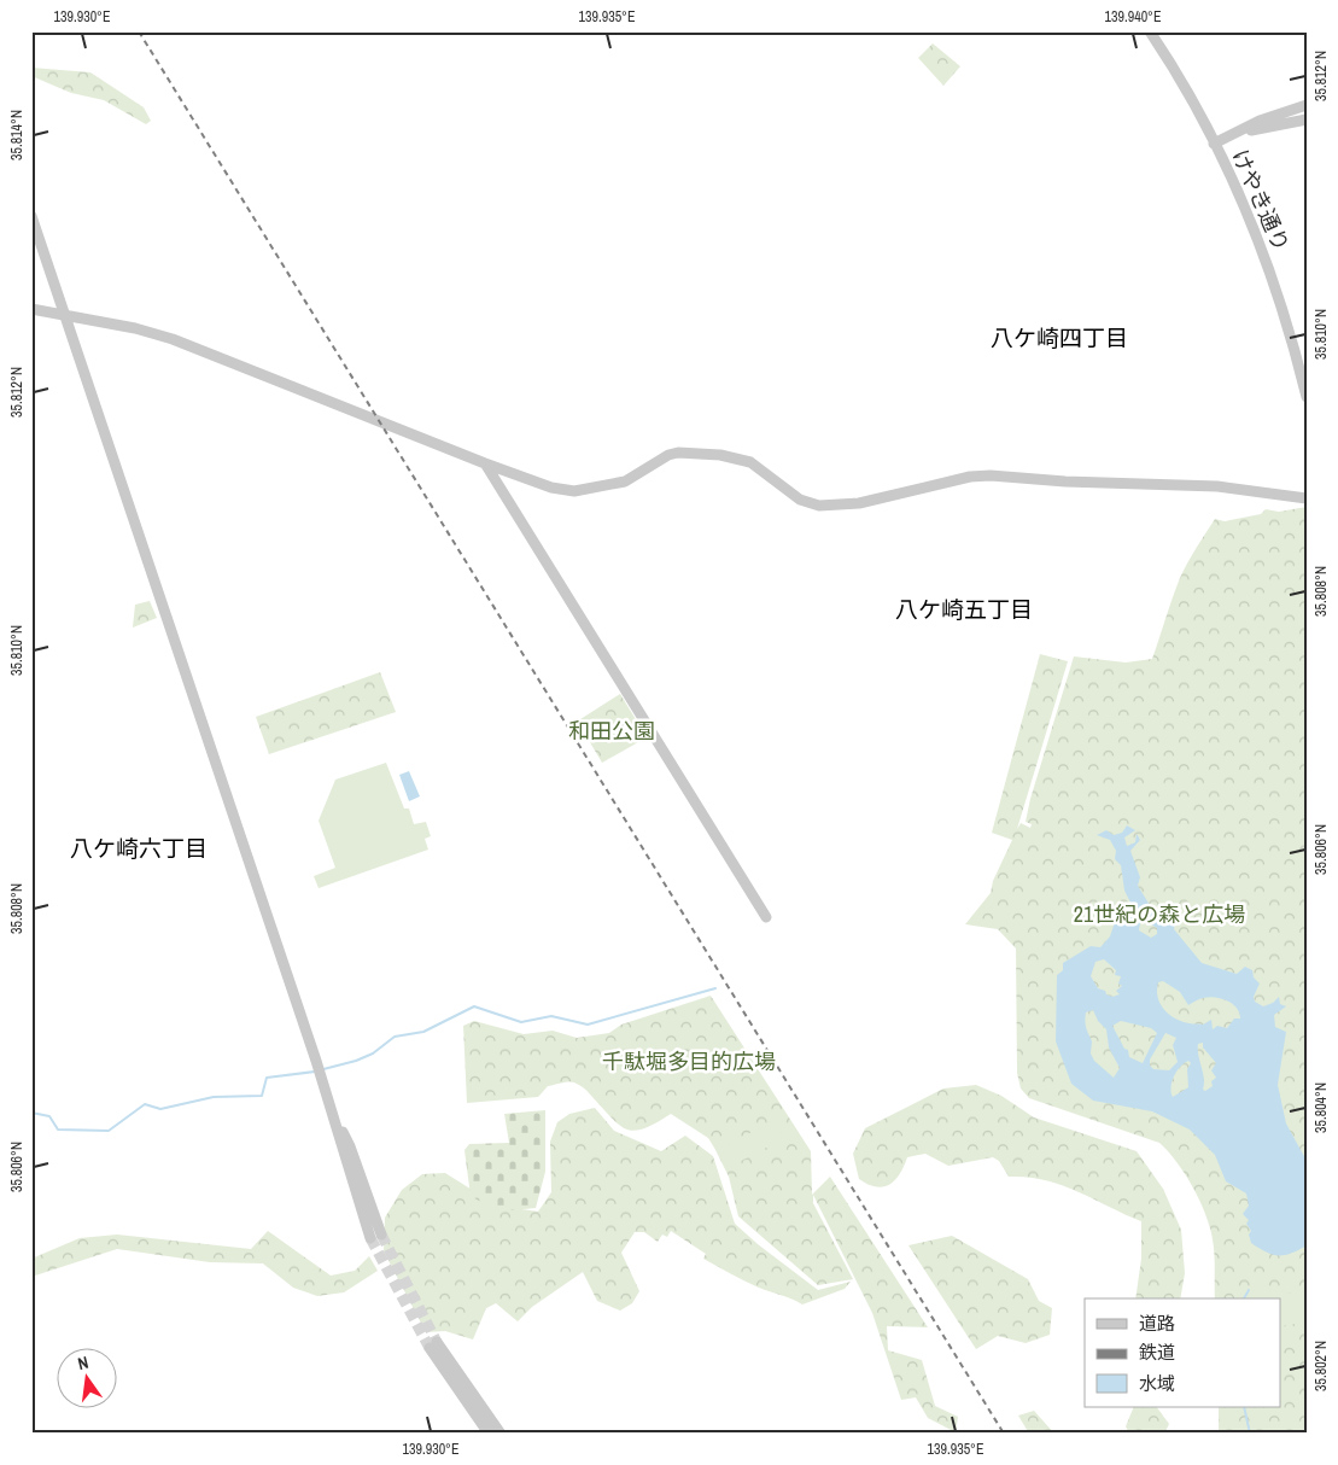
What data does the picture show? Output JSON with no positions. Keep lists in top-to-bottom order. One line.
{"streets":{"street":["けやき通り"]},"districts":["八ケ崎四丁目","八ケ崎五丁目","八ケ崎六丁目"],"parks":["和田公園","21世紀の森と広場","千駄堀多目的広場"],"legend":["道路","鉄道","水域"],"north":"top","coordinates":["139.930°E","139.935°E","139.940°E","35.812°N","35.814°N","35.810°N","35.808°N","35.806°N","35.804°N","35.802°N"]}
